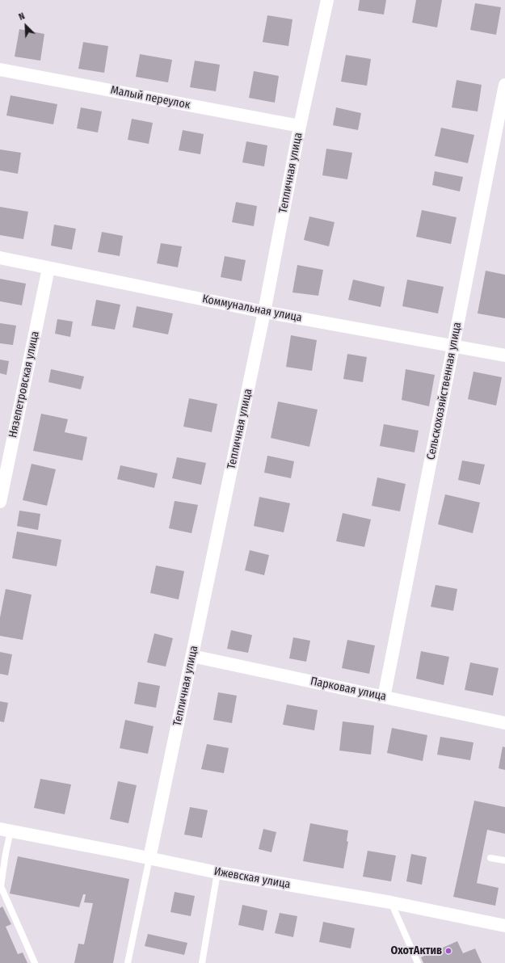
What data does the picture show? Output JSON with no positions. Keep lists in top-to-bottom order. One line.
{"streets":{"street":["Малый переулок","Тепличная улица","Коммунальная улица","Нязепетровская улица","Сельскохозяйственная улица","Парковая улица","Ижевская улица"]},"crossings":[["Малый переулок","Тепличная улица"],["Тепличная улица","Коммунальная улица"],["Тепличная улица","Парковая улица"],["Тепличная улица","Ижевская улица"],["Коммунальная улица","Нязепетровская улица"],["Коммунальная улица","Сельскохозяйственная улица"],["Сельскохозяйственная улица","Парковая улица"]],"places":["ОхотАктив"],"north":"top left"}
